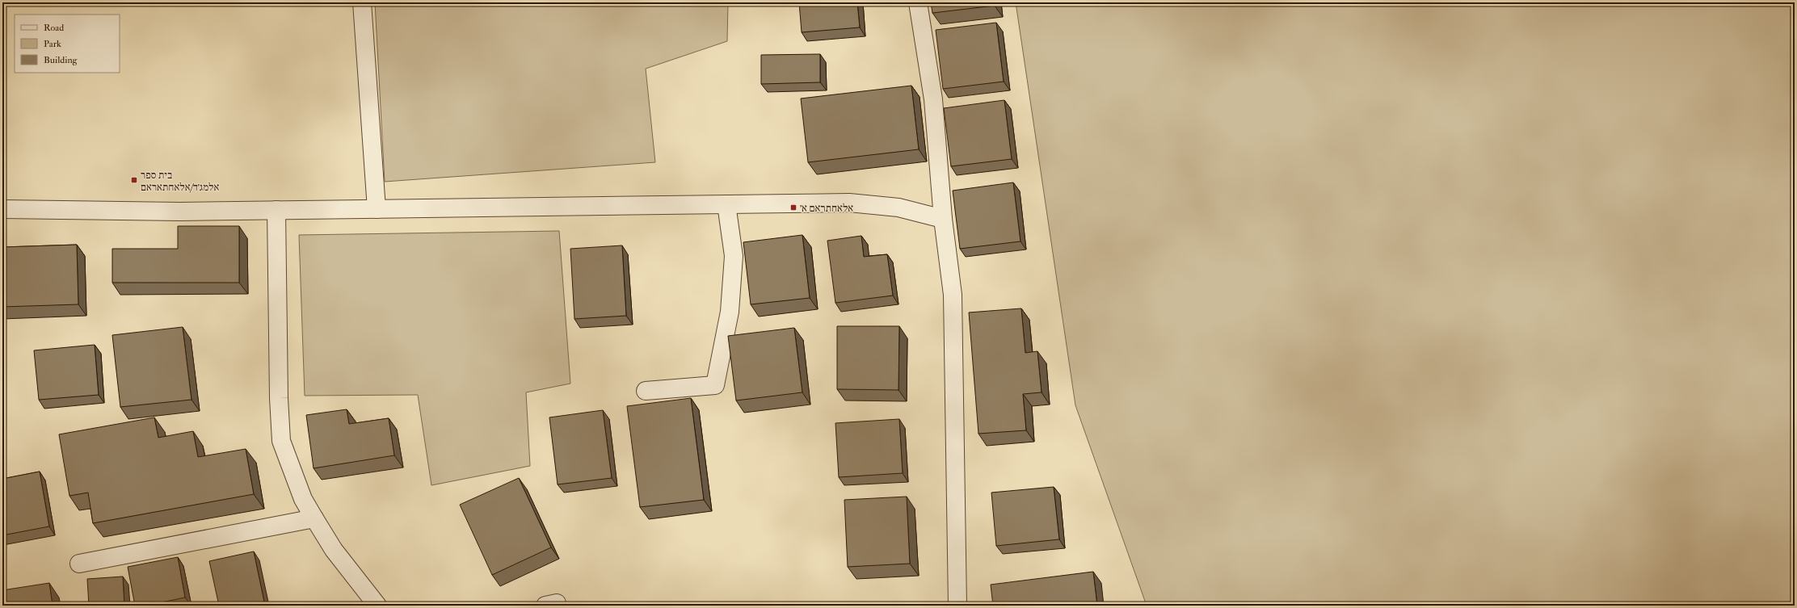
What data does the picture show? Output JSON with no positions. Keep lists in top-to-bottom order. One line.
{"places":{"transit":["בית ספר אלמג׳ד/אלאחתאראם","אלאחתראם א׳"]},"legend":["Road","Park","Building"]}
